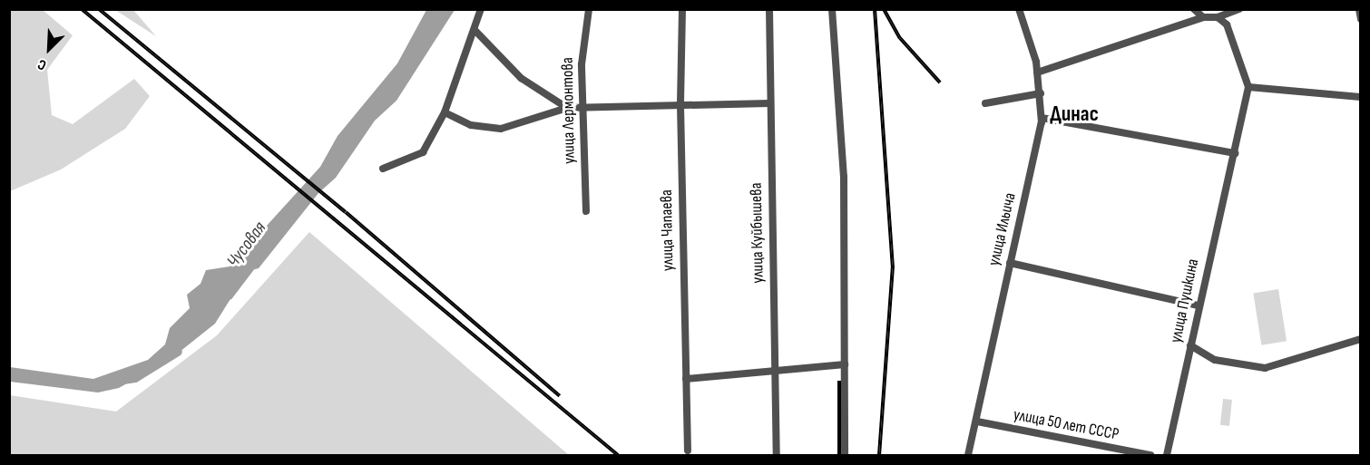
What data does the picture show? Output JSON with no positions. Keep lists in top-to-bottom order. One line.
{"streets":{"street":["улица Лермонтова","улица Ильича","улица Чапаева","улица Куйбышева","улица Пушкина","улица 50 лет СССР"]},"crossings":[["улица Ильича","улица 50 лет СССР"]],"districts":["Динас"],"water":["Чусовая"],"north":"bottom left"}
